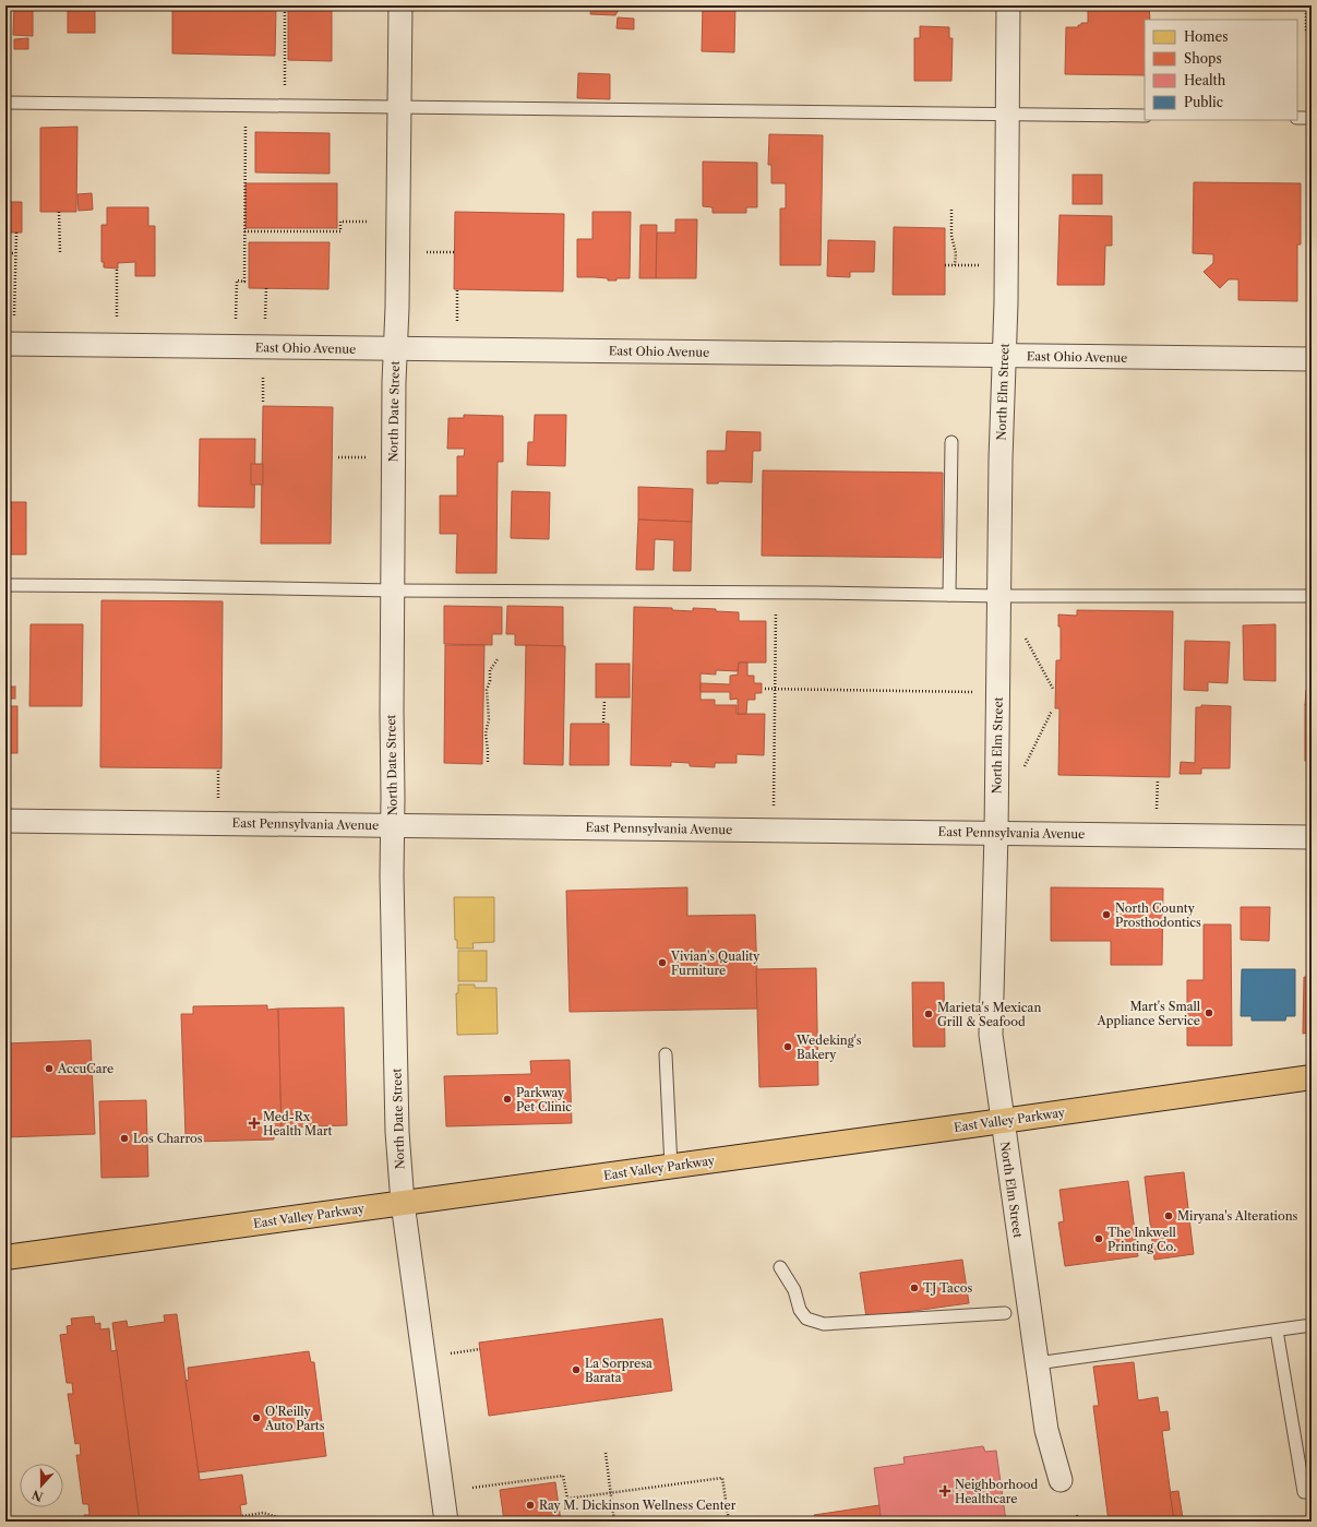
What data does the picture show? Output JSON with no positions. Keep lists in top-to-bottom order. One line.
{"streets":{"main road":["East Valley Parkway"],"street":["East Ohio Avenue","North Elm Street","North Date Street","East Pennsylvania Avenue"]},"crossings":[["East Ohio Avenue","North Elm Street"],["East Ohio Avenue","North Date Street"],["North Elm Street","East Pennsylvania Avenue"],["North Elm Street","East Valley Parkway"],["North Date Street","East Pennsylvania Avenue"],["North Date Street","East Valley Parkway"]],"places":{"other":["North County Prosthodontics","Vivian's Quality Furniture","Mart's Small Appliance Service","Marieta's Mexican Grill & Seafood","Wedeking's Bakery","AccuCare","Parkway Pet Clinic","Los Charros","Miryana's Alterations","The Inkwell Printing Co.","TJ Tacos","La Sorpresa Barata","O'Reilly Auto Parts","Ray M. Dickinson Wellness Center"],"health":["Med-Rx Health Mart","Neighborhood Healthcare"]},"legend":["Homes","Shops","Health","Public"],"north":"bottom"}
